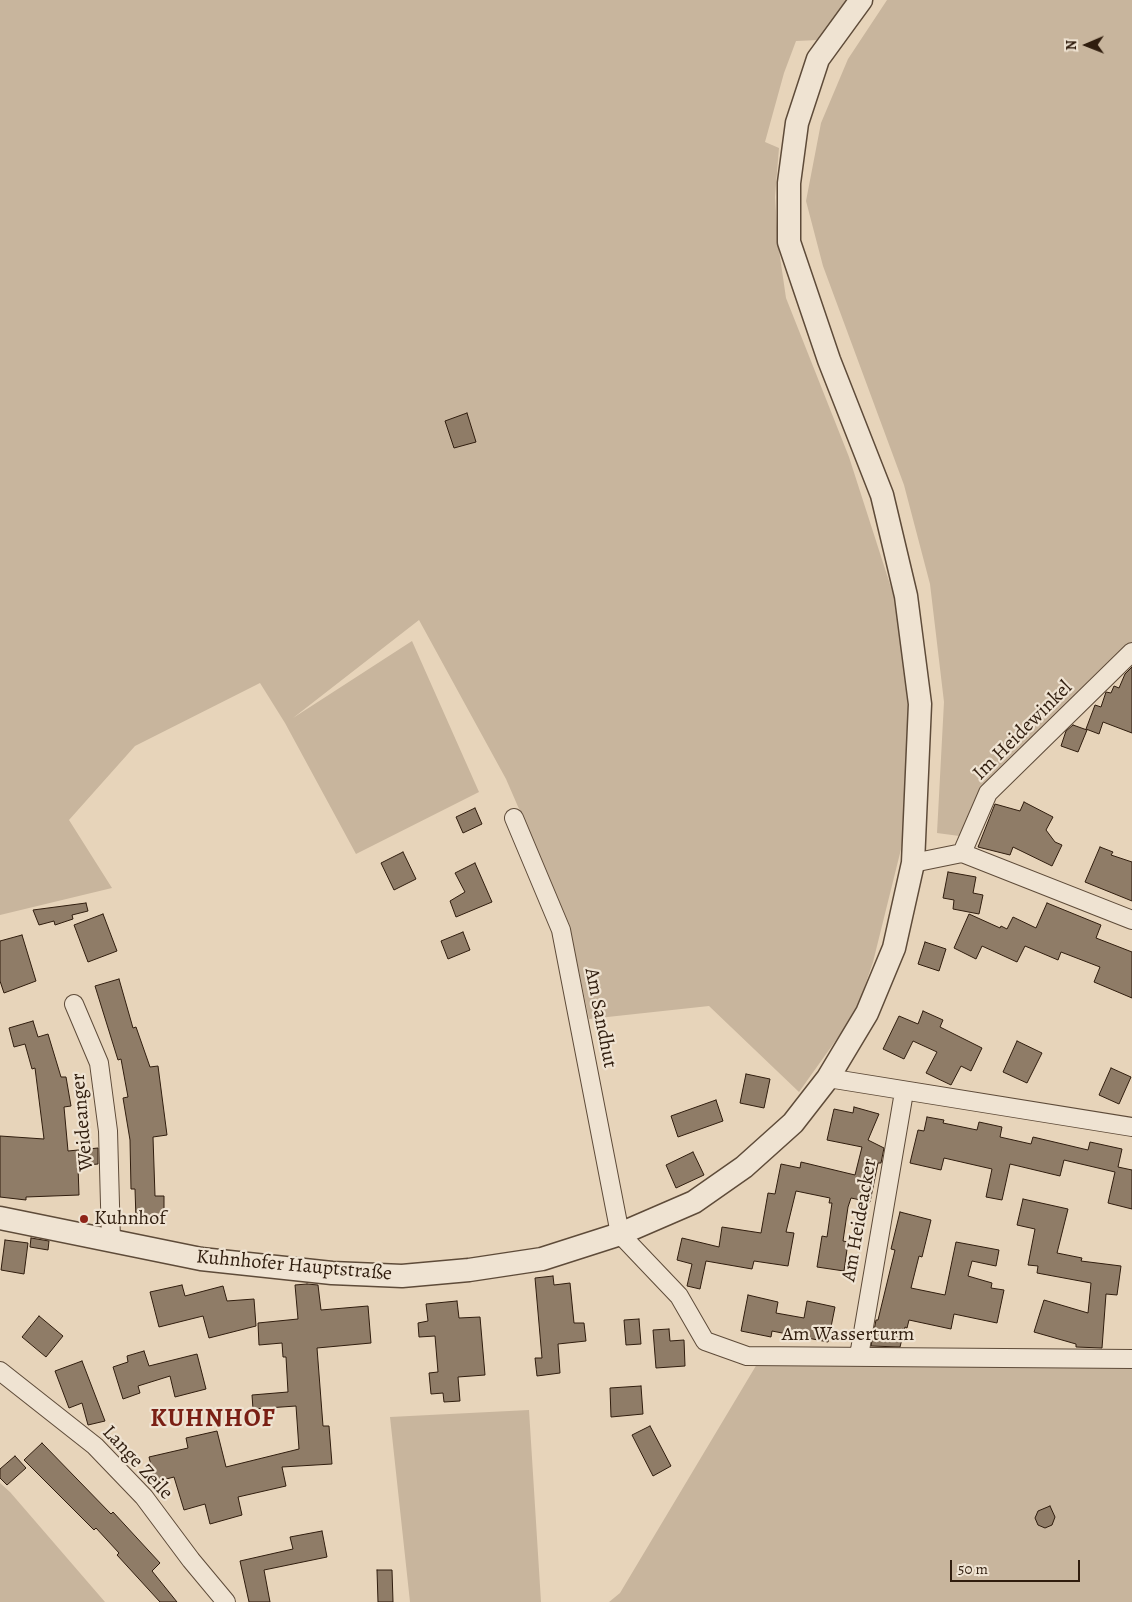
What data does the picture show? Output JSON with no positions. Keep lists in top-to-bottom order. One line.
{"streets":{"street":["Im Heidewinkel","Am Sandhut","Weideanger","Am Heideacker","Kuhnhofer Hauptstraße","Am Wasserturm","Lange Zeile"]},"crossings":[["Am Sandhut","Kuhnhofer Hauptstraße"],["Am Sandhut","Am Wasserturm"],["Weideanger","Kuhnhofer Hauptstraße"],["Am Heideacker","Am Wasserturm"],["Kuhnhofer Hauptstraße","Am Wasserturm"]],"districts":["KUHNHOF"],"places":["Kuhnhof"],"scale_bar":"50 m","north":"left"}
